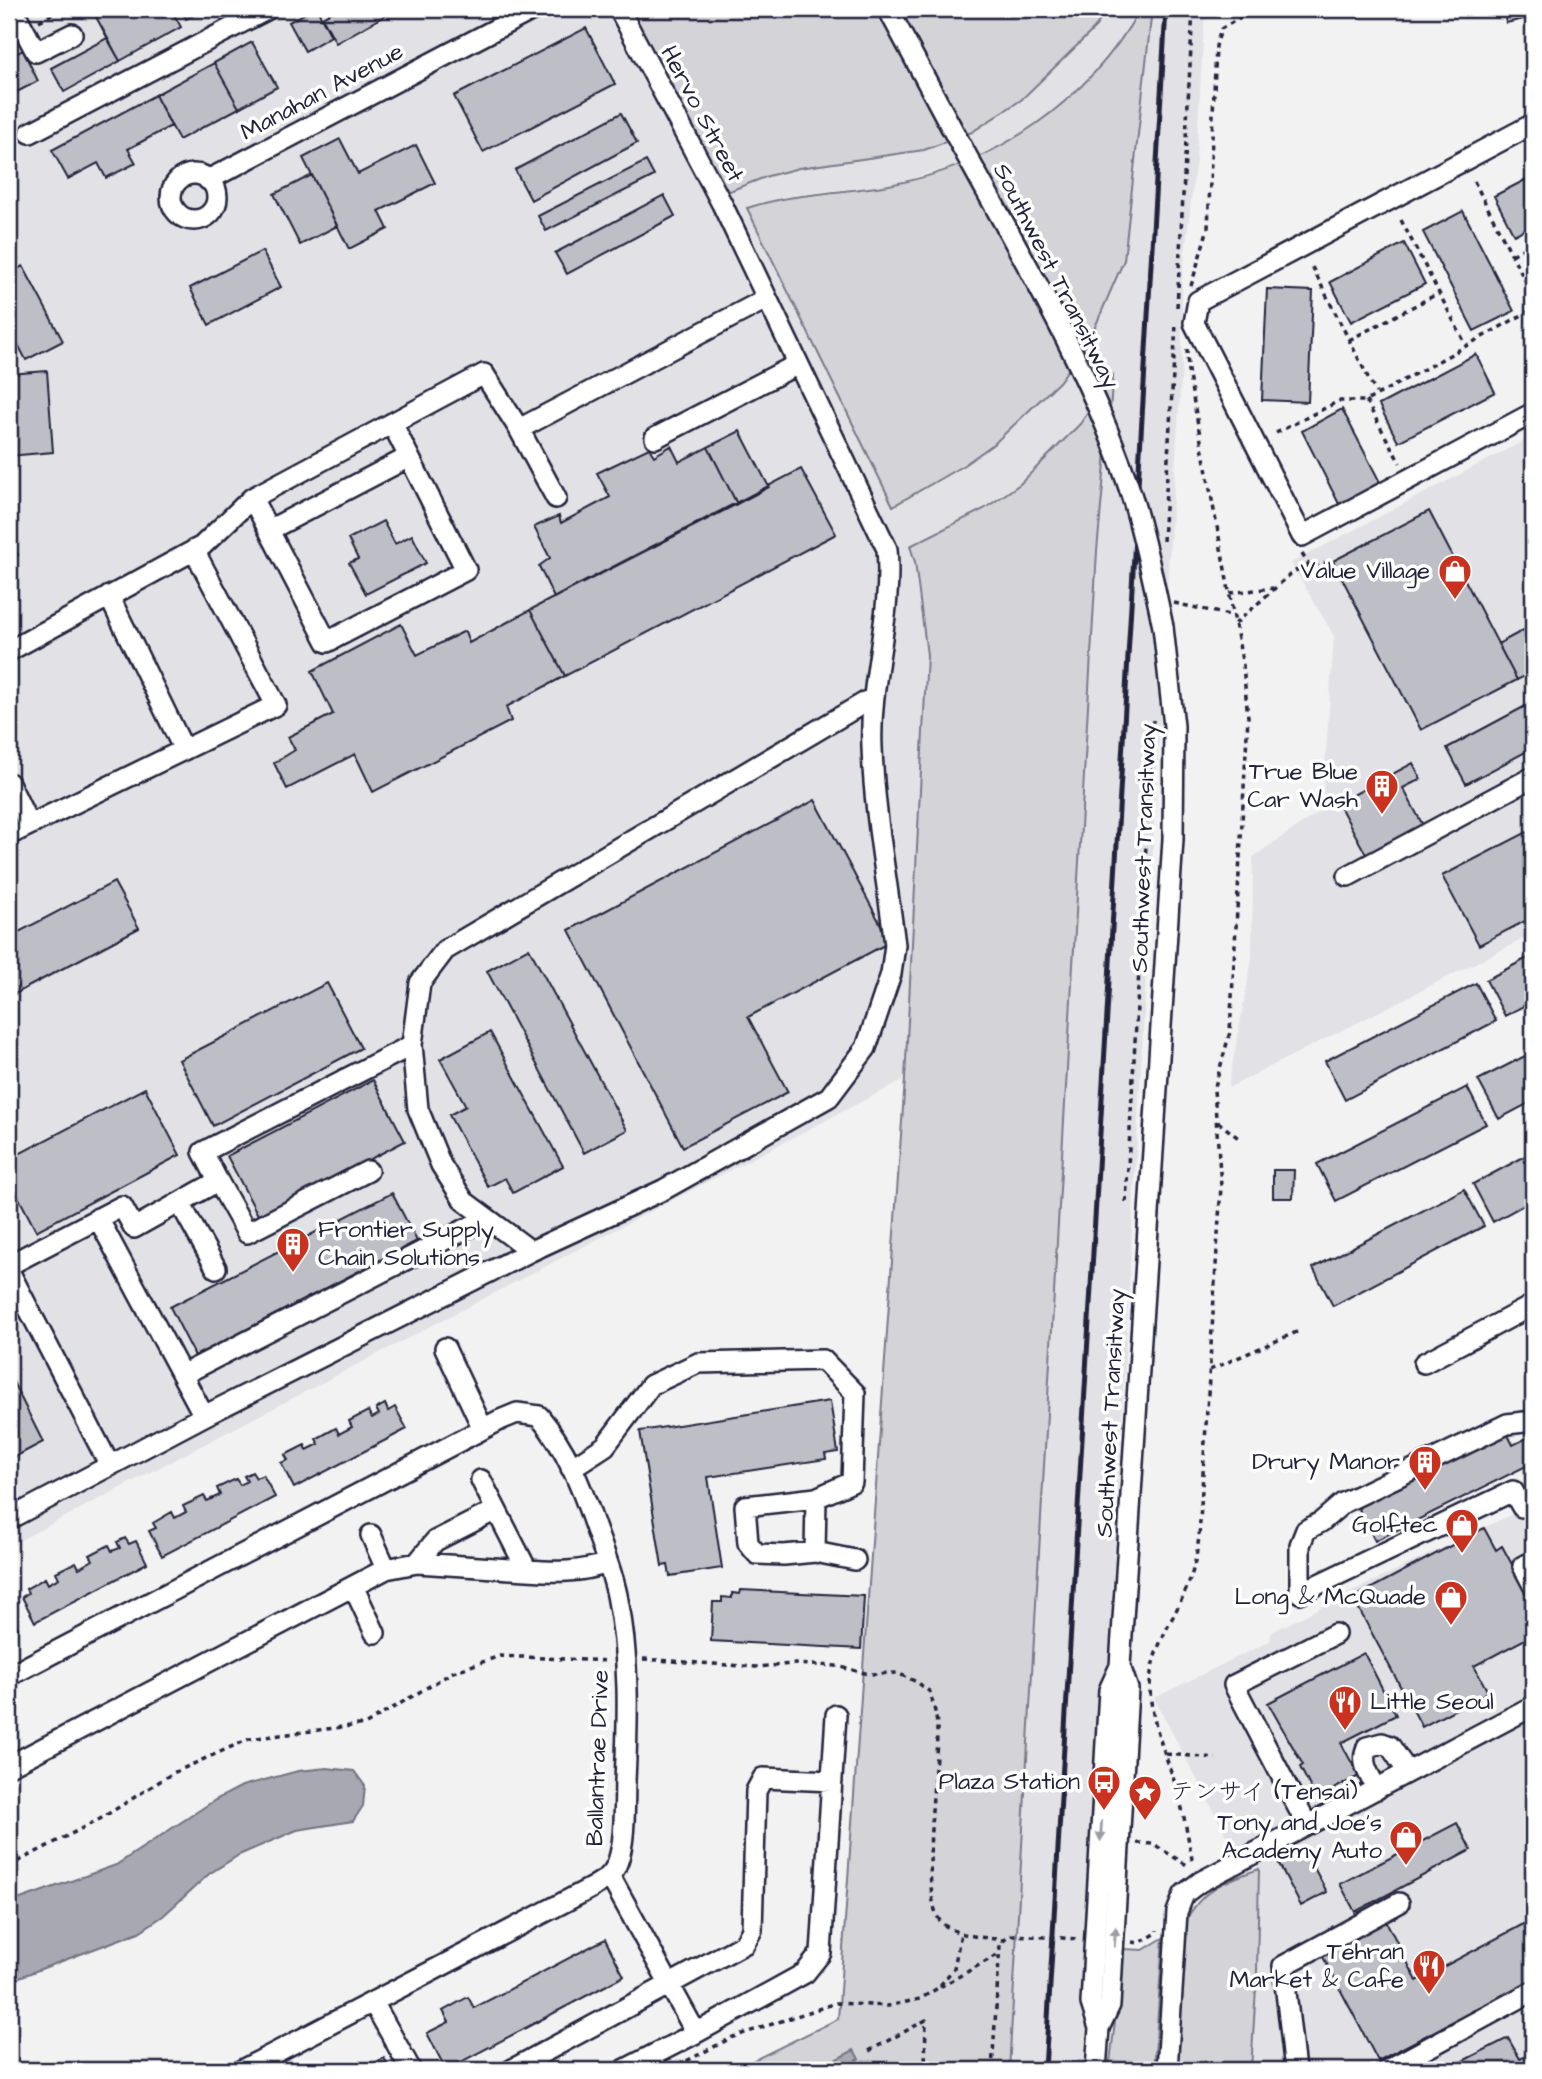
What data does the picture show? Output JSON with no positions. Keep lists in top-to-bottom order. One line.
{"streets":{"street":["Manahan Avenue","Hervo Street","Southwest Transitway","Ballantrae Drive"]},"places":{"shop":["Value Village","Golftec","Long & McQuade","Tony and Joe's Academy Auto"],"building":["True Blue Car Wash","Frontier Supply Chain Solutions","Drury Manor"],"restaurant":["Little Seoul","Tehran Market & Cafe"],"bus stop":["Plaza Station"],"place":["テンサイ (Tensai)"]}}
